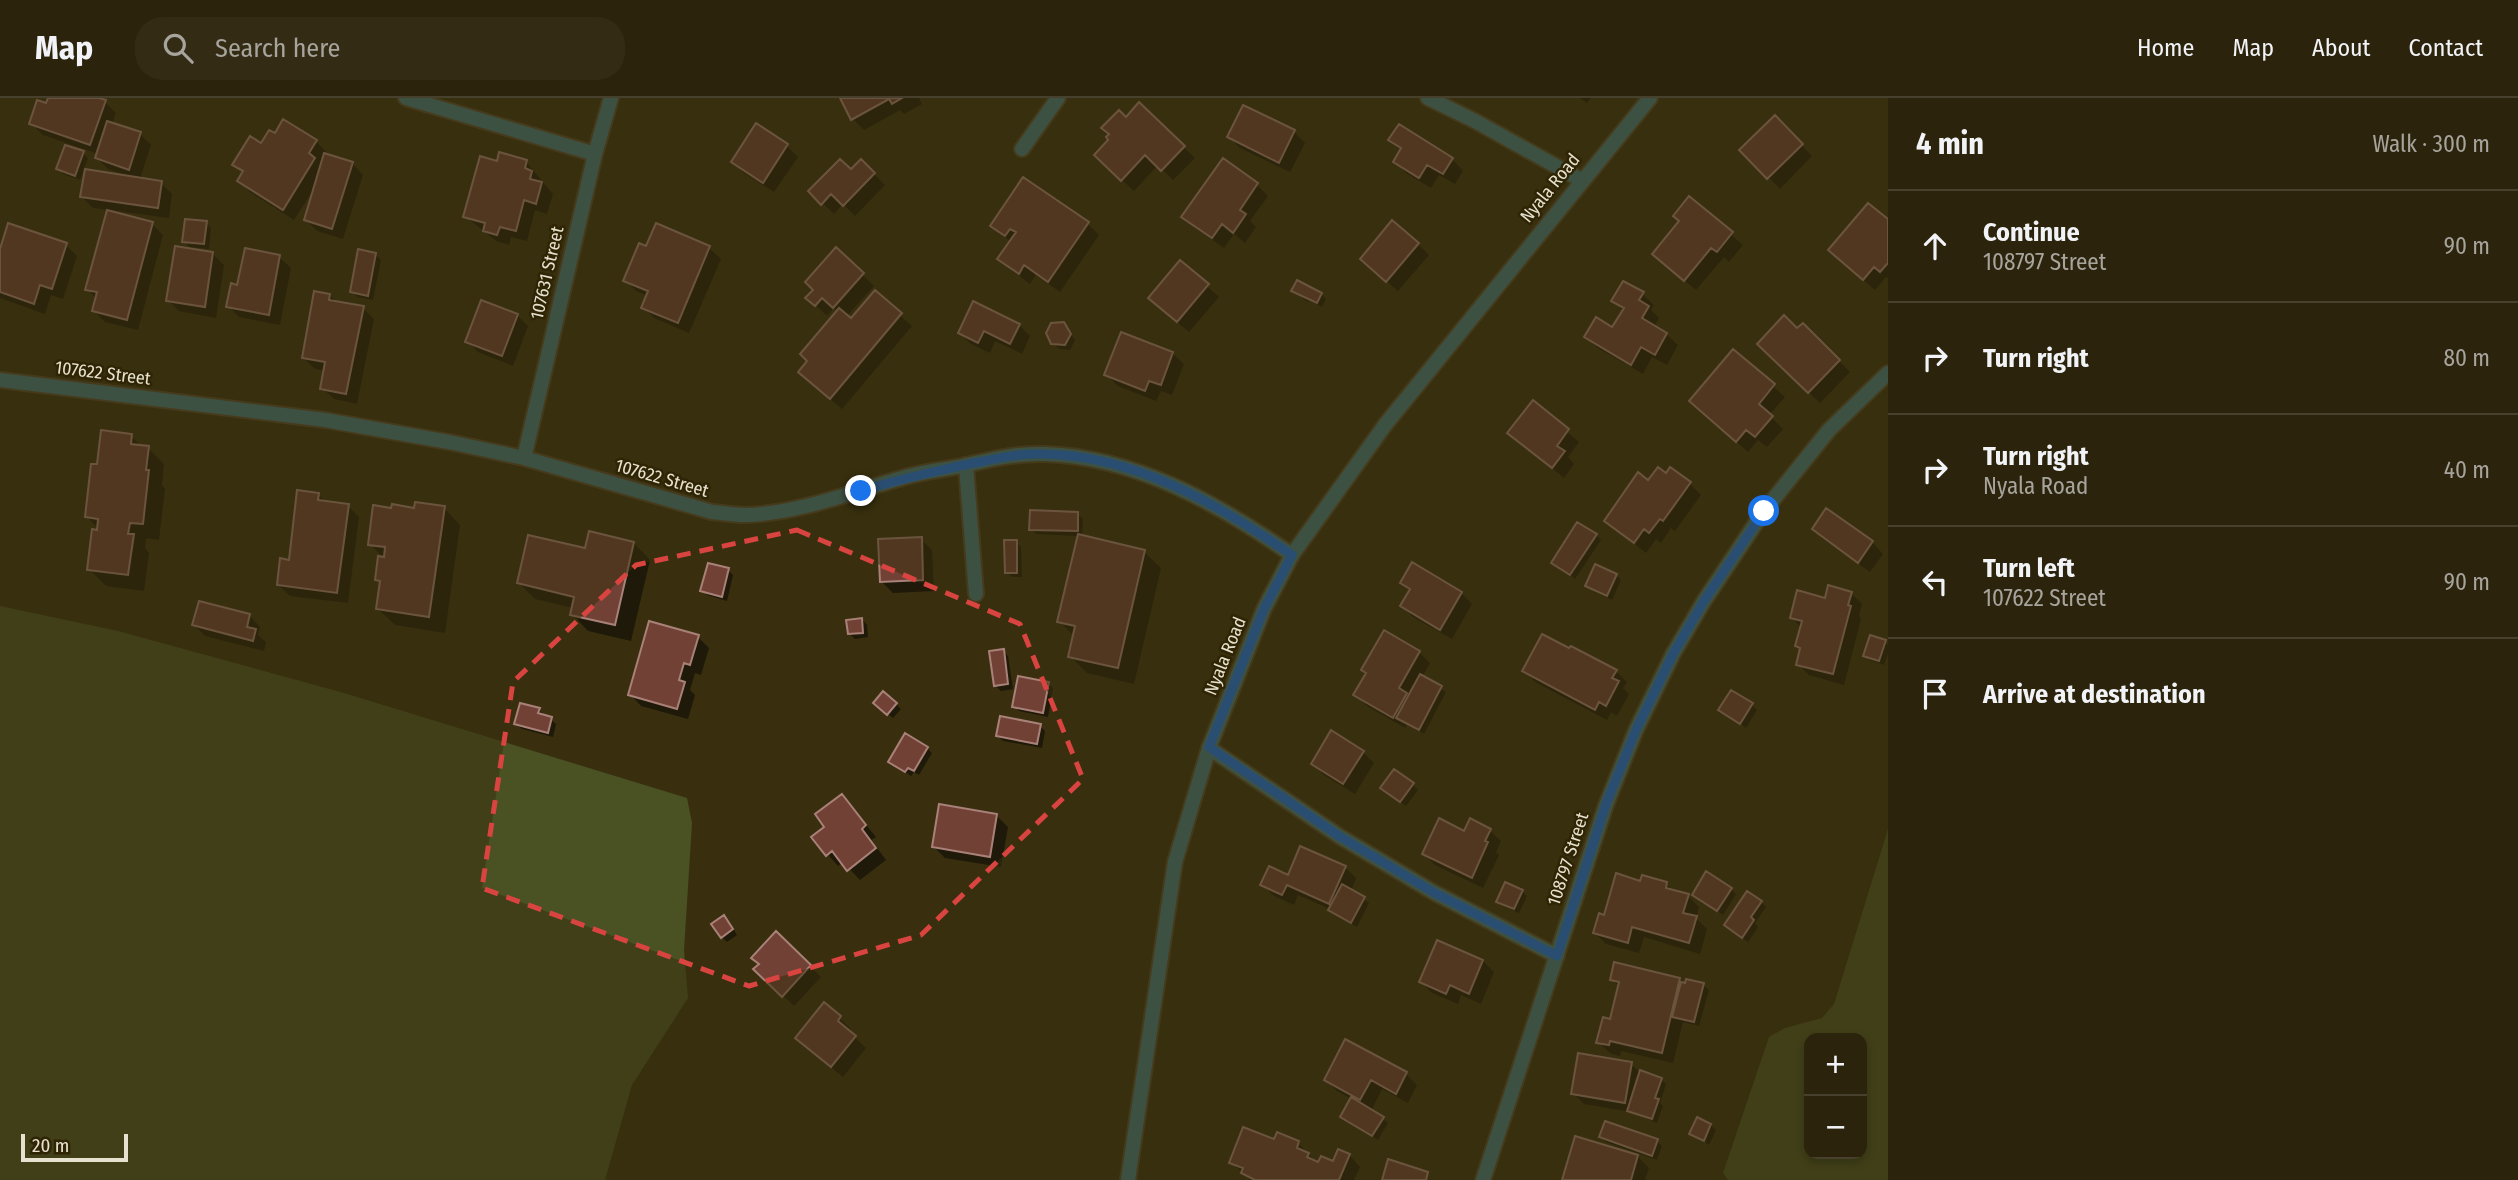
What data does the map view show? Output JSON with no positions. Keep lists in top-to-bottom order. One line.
{"streets":{"street":["Nyala Road","107631 Street","107622 Street","108797 Street"]},"crossings":[["Nyala Road","107622 Street"],["107631 Street","107622 Street"]],"scale_bar":"20 m","page":{"header":"Map","search":"Search here","nav":["Home","Map","About","Contact"],"heading":["4 min","Walk · 300 m"],"list":[["Continue","108797 Street","90 m"],["Turn right","80 m"],["Turn right","Nyala Road","40 m"],["Turn left","107622 Street","90 m"],"Arrive at destination"],"map_buttons":["+","−"],"scale":"20 m"}}
